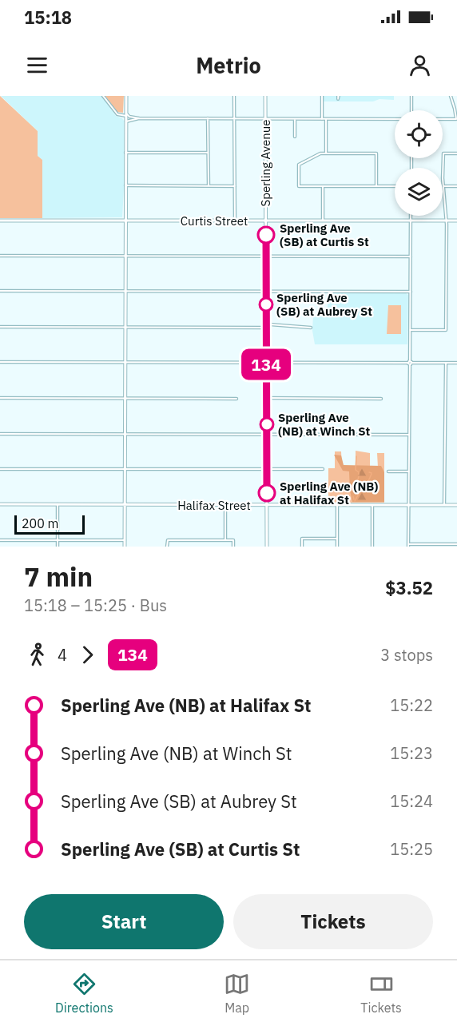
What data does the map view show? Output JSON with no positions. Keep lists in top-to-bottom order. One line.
{"streets":{"street":["Sperling Avenue","Curtis Street","Halifax Street"]},"crossings":[["Sperling Avenue","Curtis Street"],["Sperling Avenue","Halifax Street"]],"places":["Sperling Ave (SB) at Curtis St","Sperling Ave (SB) at Aubrey St","Sperling Ave (NB) at Winch St","Sperling Ave (NB) at Halifax St"],"lines":["bus line 134"],"scale_bar":"200 m","page":{"status":"15:18","header":"Metrio","on_map":"134","scale":"200 m","heading":["7 min","15:18 – 15:25 · Bus","$3.52"],"legs":["4","134","3 stops"],"list":[{"name":"Sperling Ave (NB) at Halifax St","value":"15:22"},{"name":"Sperling Ave (NB) at Winch St","value":"15:23"},{"name":"Sperling Ave (SB) at Aubrey St","value":"15:24"},{"name":"Sperling Ave (SB) at Curtis St","value":"15:25"}],"buttons":["Start","Tickets"],"tabs":["Directions","Map","Tickets"]}}
